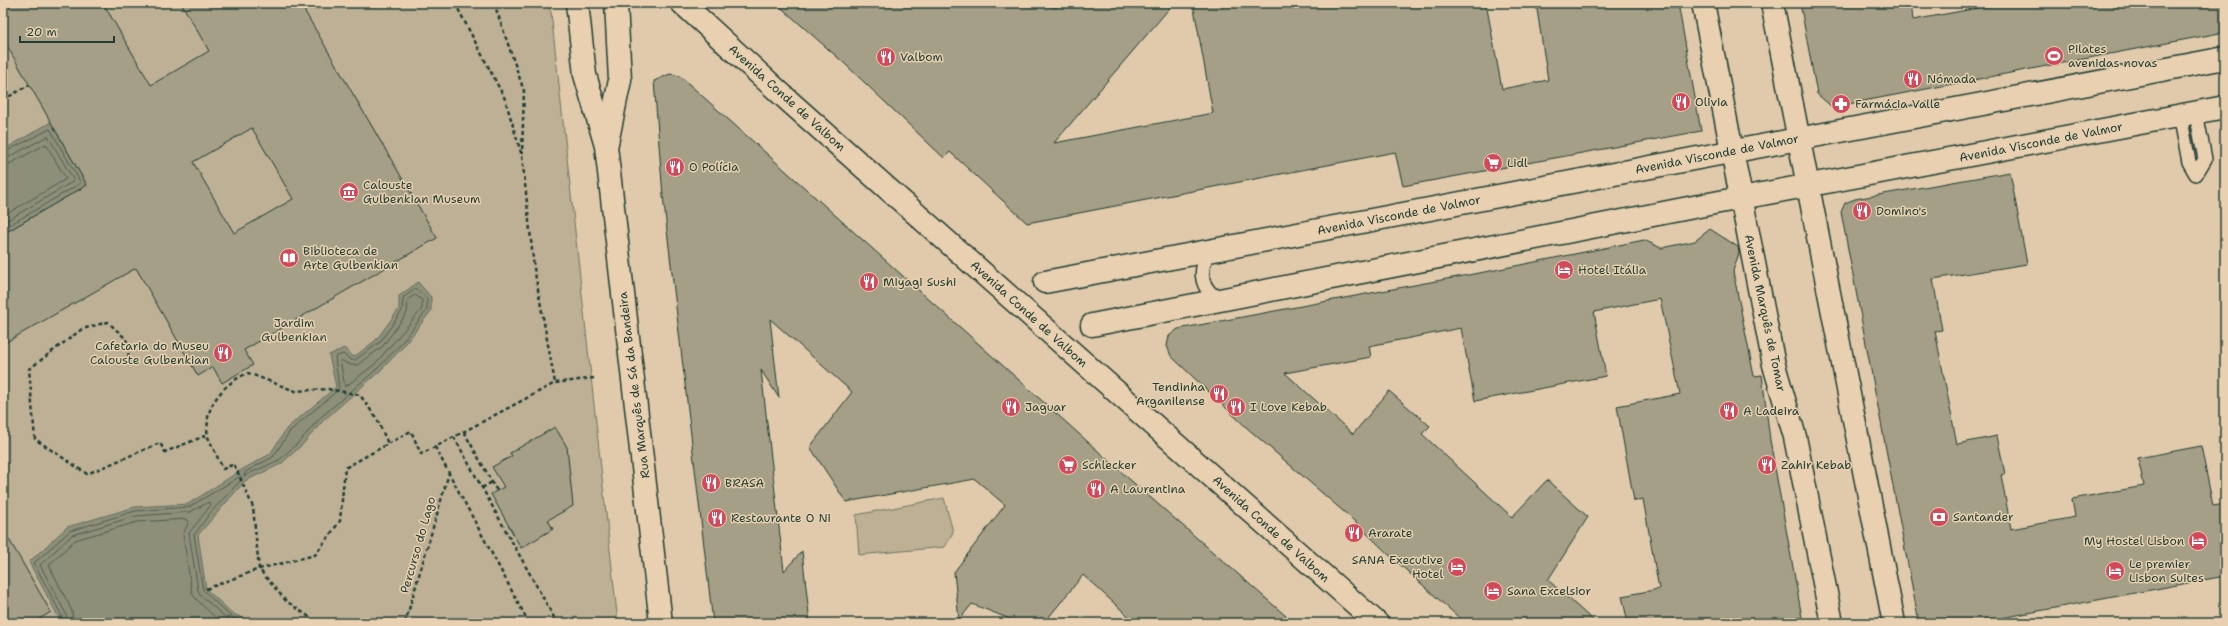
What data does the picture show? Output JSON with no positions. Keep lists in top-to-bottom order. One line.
{"streets":{"street":["Avenida Conde de Valbom","Avenida Visconde de Valmor","Avenida Marquês de Tomar","Rua Marquês de Sá da Bandeira"],"path":["Percurso do Lago"]},"crossings":[["Avenida Visconde de Valmor","Avenida Marquês de Tomar"]],"parks":["Jardim Gulbenkian"],"places":{"sports":["Pilates avenidas novas"],"restaurant":["Valbom","Nómada","Olivia","O Polícia","Domino's","Miyagi Sushi","Cafetaria do Museu Calouste Gulbenkian","Tendinha Arganilense","Jaguar","I Love Kebab","A Ladeira","Zahir Kebab","BRASA","A Laurentina","Restaurante O Ni","Ararate"],"pharmacy":["Farmácia Valle"],"supermarket":["Lidl","Schlecker"],"museum":["Calouste Gulbenkian Museum"],"library":["Biblioteca de Arte Gulbenkian"],"hotel":["Hotel Itália","My Hostel Lisbon","SANA Executive Hotel","Le premier Lisbon Suites","Sana Excelsior"],"bank":["Santander"]},"scale_bar":"20 m"}
